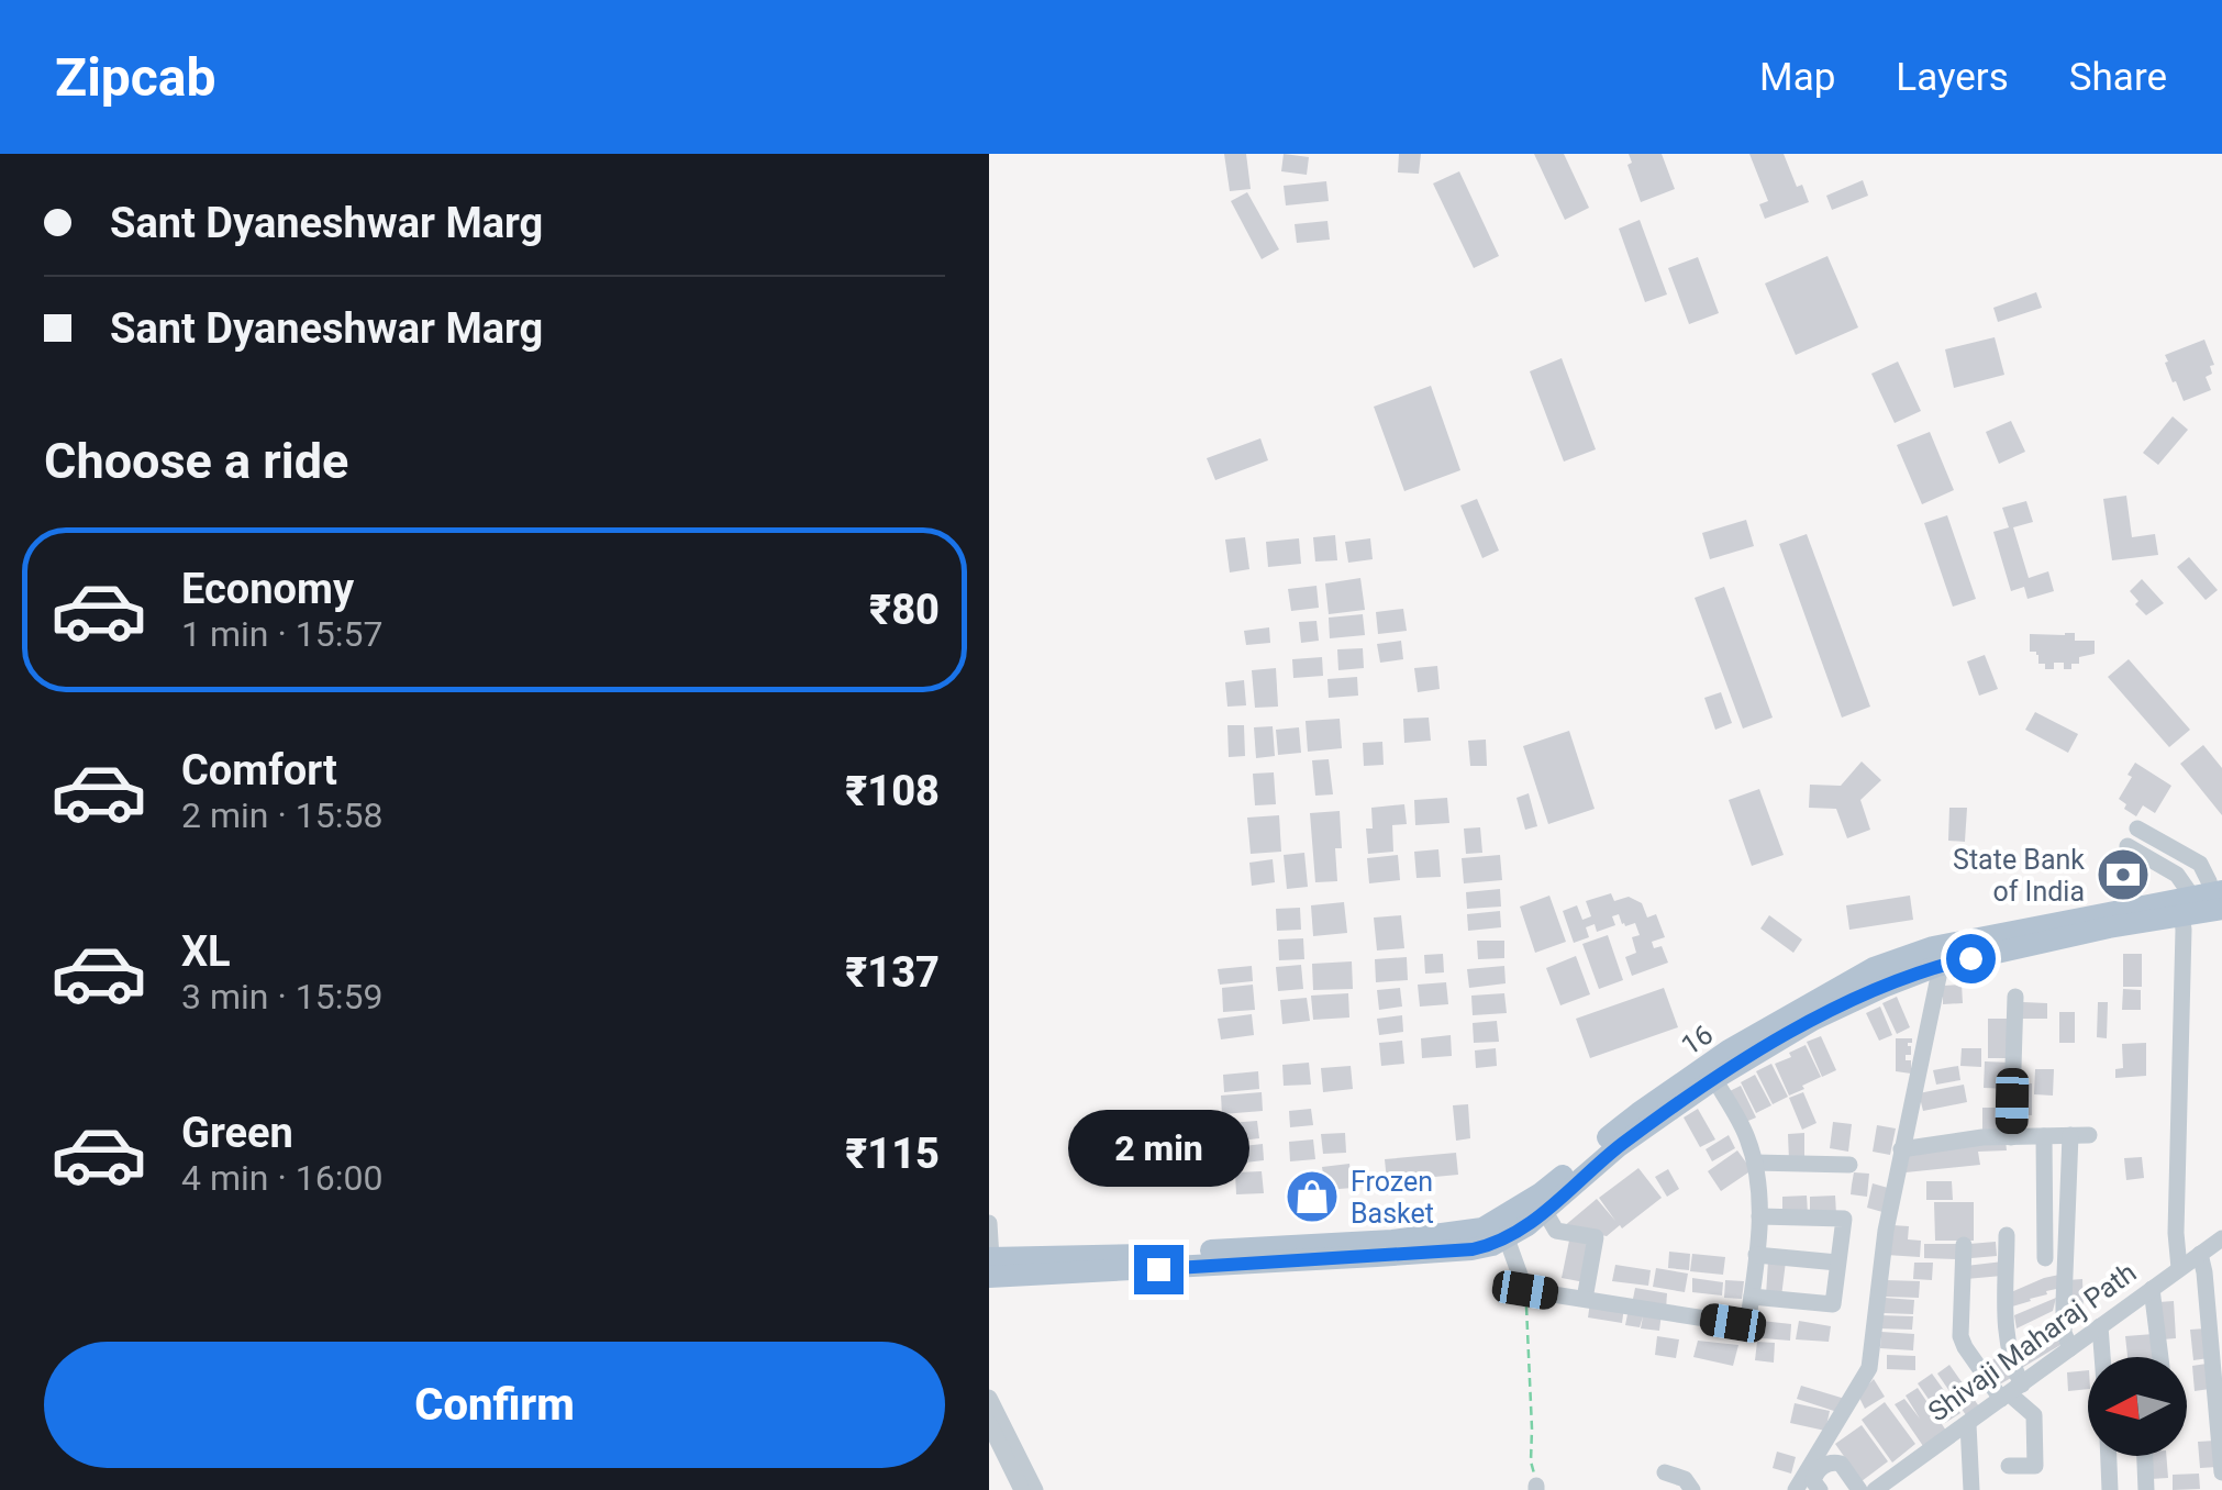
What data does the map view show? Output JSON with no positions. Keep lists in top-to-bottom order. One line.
{"streets":{"main road":["16"],"street":["Shivaji Maharaj Path"]},"places":{"bank":["State Bank of India"],"shop":["Frozen Basket"]},"north":"left","page":{"header":"Zipcab","nav":["Map","Layers","Share"],"banner":["Sant Dyaneshwar Marg","Sant Dyaneshwar Marg"],"heading":"Choose a ride","list":[{"name":"Economy","note":"1 min · 15:57","value":"₹80"},{"name":"Comfort","note":"2 min · 15:58","value":"₹108"},{"name":"XL","note":"3 min · 15:59","value":"₹137"},{"name":"Green","note":"4 min · 16:00","value":"₹115"}],"bubble":"2 min","buttons":"Confirm"}}
